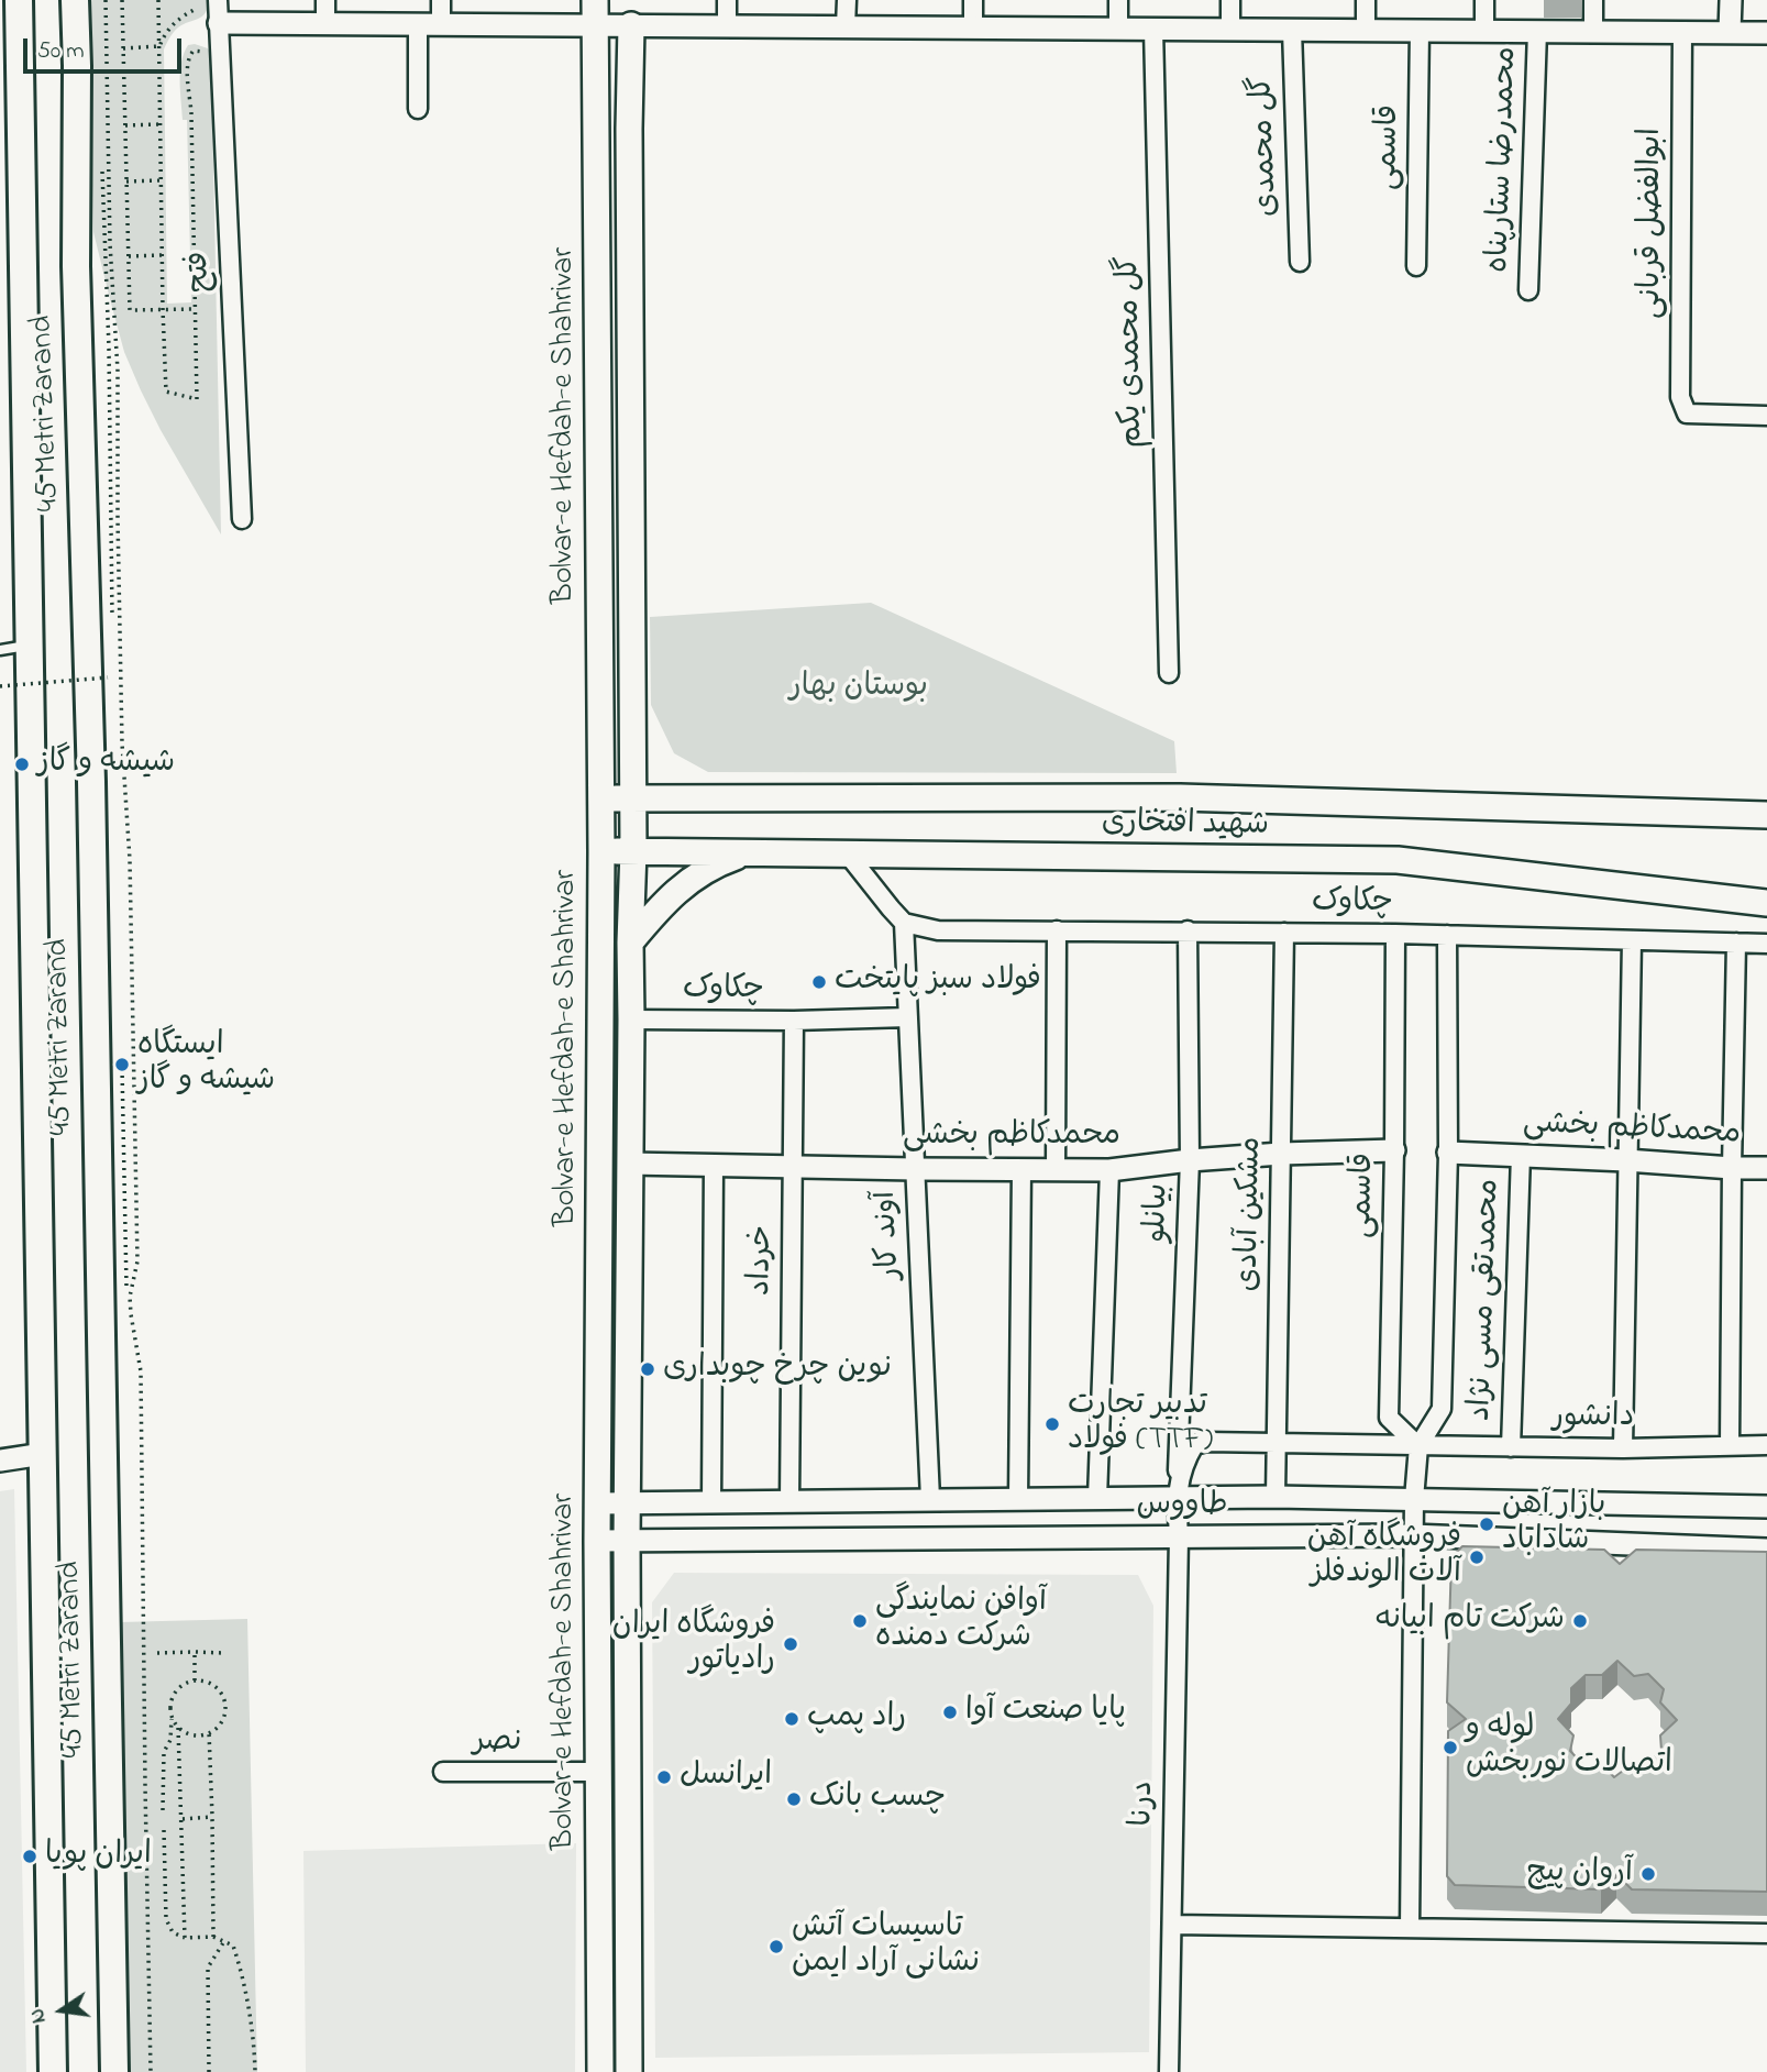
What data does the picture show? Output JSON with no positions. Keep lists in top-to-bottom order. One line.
{"streets":{"main road":["45 Metri Zarand","Bolvar-e Hefdah-e Shahrivar","شهید افتخاری"],"street":["گل محمدی","قاسمی","محمدرضا ستارپناه","ابوالفضل قربانی","فتح","گل محمدی یکم","چکاوک","محمدکاظم بخشی","بیانلو","مشکین آبادی","آوند کار","خرداد","محمدتقی مسی نژاد","دانشور","طاووس","نصر","درنا"]},"crossings":[["قاسمی","چکاوک"],["قاسمی","محمدکاظم بخشی"],["قاسمی","دانشور"],["Bolvar-e Hefdah-e Shahrivar","شهید افتخاری"],["Bolvar-e Hefdah-e Shahrivar","چکاوک"],["Bolvar-e Hefdah-e Shahrivar","محمدکاظم بخشی"],["Bolvar-e Hefdah-e Shahrivar","طاووس"],["Bolvar-e Hefdah-e Shahrivar","نصر"],["چکاوک","بیانلو"],["چکاوک","مشکین آبادی"],["چکاوک","آوند کار"],["چکاوک","خرداد"],["محمدکاظم بخشی","بیانلو"],["محمدکاظم بخشی","مشکین آبادی"],["محمدکاظم بخشی","آوند کار"],["محمدکاظم بخشی","خرداد"],["محمدکاظم بخشی","محمدتقی مسی نژاد"],["بیانلو","دانشور"],["بیانلو","طاووس"],["بیانلو","درنا"],["مشکین آبادی","دانشور"],["مشکین آبادی","طاووس"],["آوند کار","طاووس"],["خرداد","طاووس"],["محمدتقی مسی نژاد","دانشور"],["دانشور","طاووس"],["دانشور","درنا"],["طاووس","درنا"]],"parks":["بوستان بهار"],"places":["شیشه و گاز","فولاد سبز پایتخت","ایستگاه شیشه و گاز","نوین چرخ چوبداری","تدبیر تجارت فولاد (TTF)","بازار آهن شاداباد","فروشگاه آهن آلات الوندفلز","آوافن نمایندگی شرکت دمنده","شرکت تام ابیانه","فروشگاه ایران رادیاتور","پایا صنعت آوا","راد پمپ","لوله و اتصالات نوربخش","ایرانسل","چسب بانک","ایران پویا","آروان پیچ","تاسیسات آتش نشانی آراد ایمن"],"scale_bar":"50 m","north":"left"}
